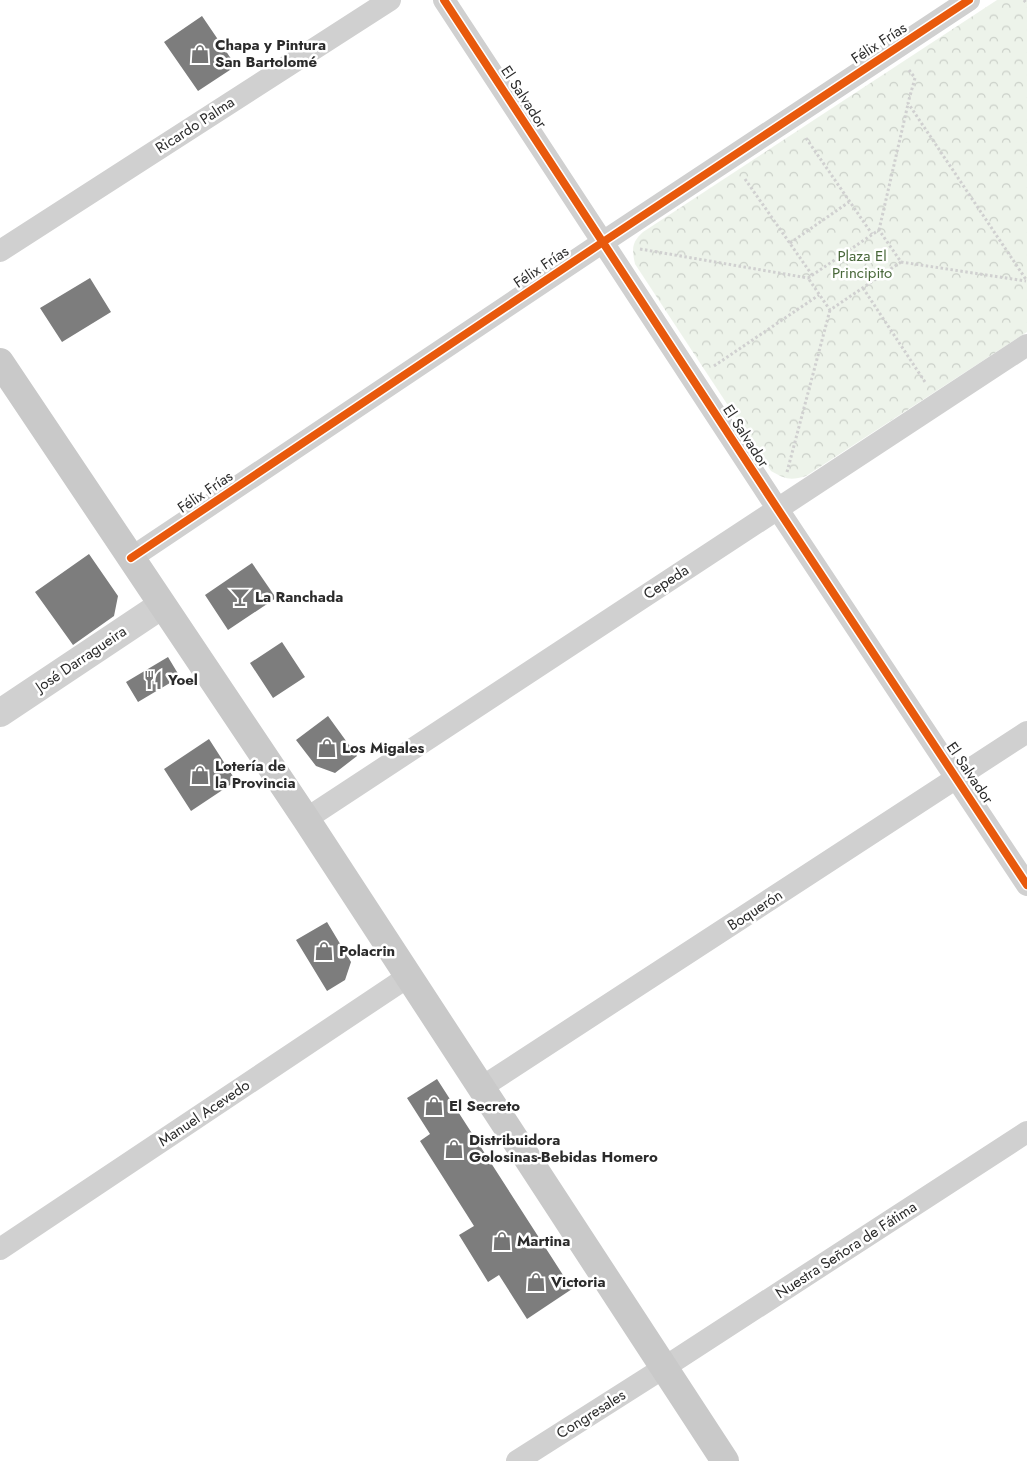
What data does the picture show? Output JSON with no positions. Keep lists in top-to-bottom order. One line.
{"streets":{"street":["Félix Frías","El Salvador","Ricardo Palma","Cepeda","José Darragueira","Boquerón","Manuel Acevedo","Nuestra Señora de Fátima","Congresales"]},"crossings":[["Félix Frías","El Salvador"],["El Salvador","Cepeda"],["El Salvador","Boquerón"],["Nuestra Señora de Fátima","Congresales"]],"parks":["Plaza El Principito"],"places":{"shop":["Chapa y Pintura San Bartolomé","Los Migales","Lotería de la Provincia","Polacrin","El Secreto","Distribuidora Golosinas-Bebidas Homero","Martina","Victoria"],"bar":["La Ranchada"],"restaurant":["Yoel"]}}
